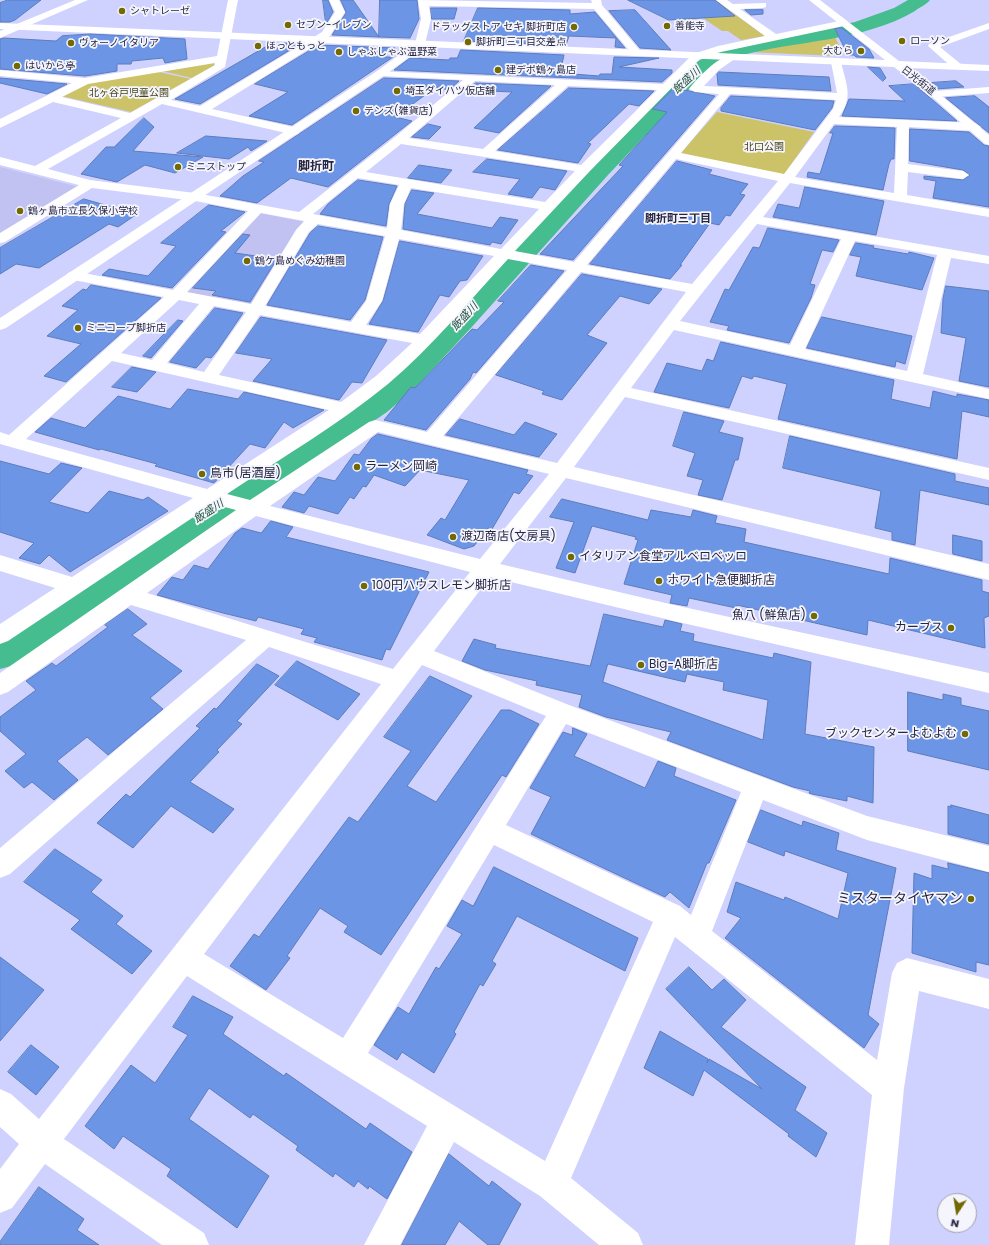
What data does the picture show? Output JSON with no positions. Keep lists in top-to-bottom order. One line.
{"streets":{"street":["日光街道"]},"districts":["脚折町","脚折町三丁目"],"water":["飯盛川"],"parks":["北ヶ谷戸児童公園","北口公園"],"places":["シャトレーゼ","セブン-イレブン","善能寺","ドラッグストア セキ 脚折町店","ローソン","脚折町三丁目交差点","ヴォーノイタリア","ほっともっと","大むら","しゃぶしゃぶ温野菜","はいから亭","建デポ鶴ヶ島店","埼玉ダイハツ仮店舗","テンズ(雑貨店)","ミニストップ","鶴ヶ島市立長久保小学校","鶴ケ島めぐみ幼稚園","ミニコープ脚折店","ラーメン岡崎","鳥市(居酒屋)","渡辺商店(文房具)","イタリアン食堂アルベロベッロ","ホワイト急便脚折店","100円ハウスレモン脚折店","魚八 (鮮魚店)","カーブス","Big-A脚折店","ブックセンターよむよむ","ミスタータイヤマン"],"north":"bottom"}
